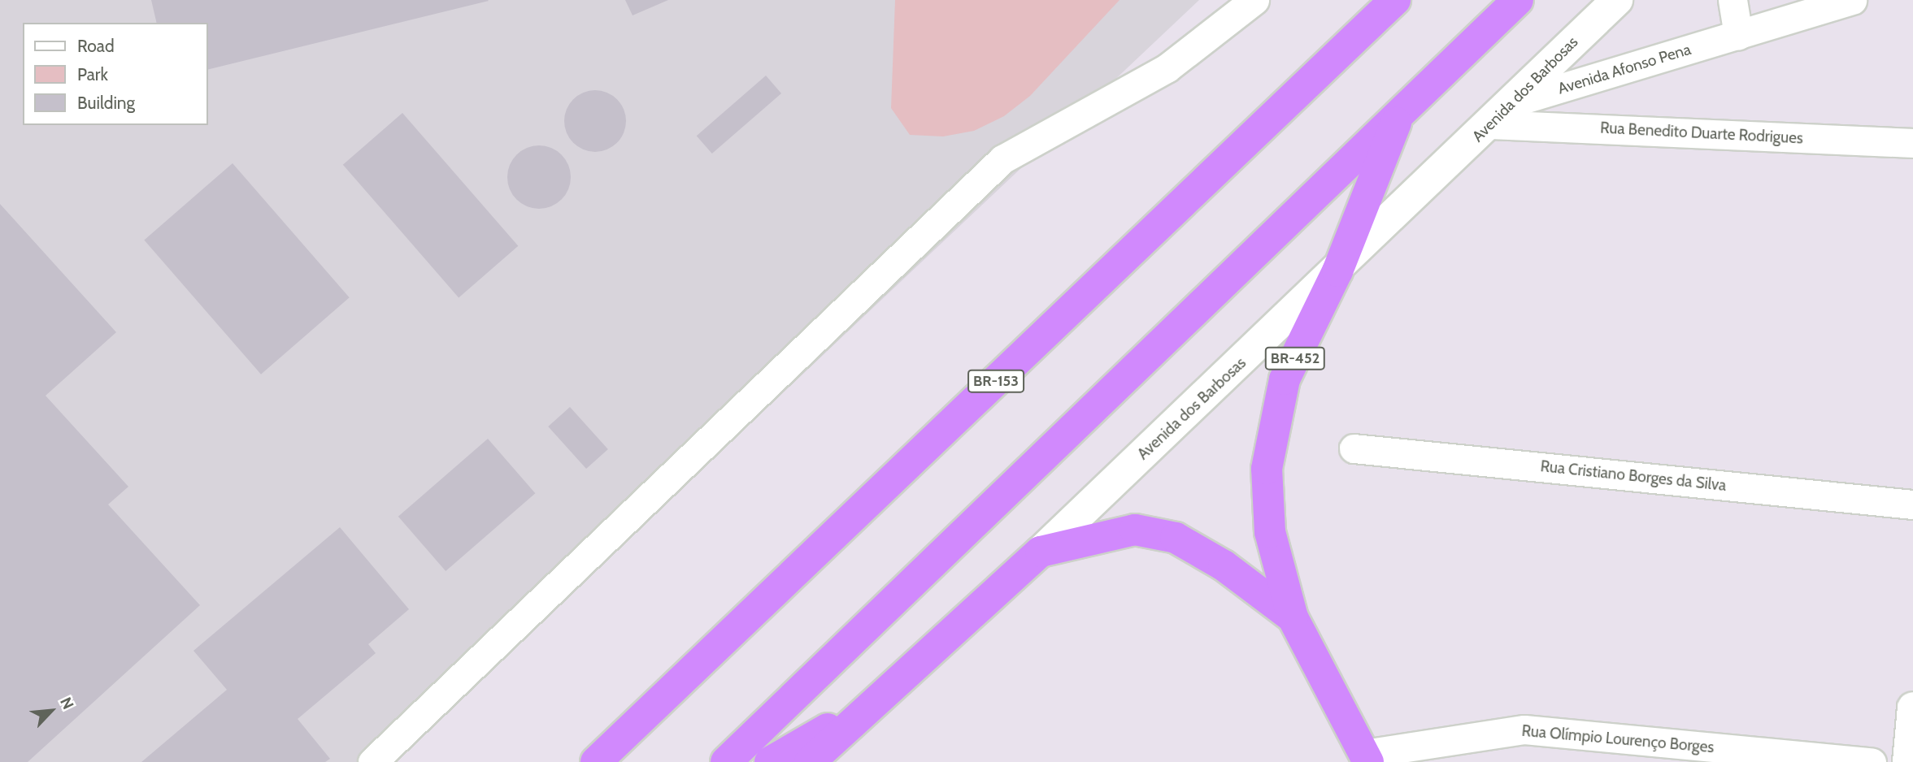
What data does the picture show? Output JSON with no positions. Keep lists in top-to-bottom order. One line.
{"streets":{"highway":["Avenida dos Barbosas","BR-452","BR-153"],"street":["Avenida Afonso Pena","Rua Benedito Duarte Rodrigues","Rua Cristiano Borges da Silva","Rua Olímpio Lourenço Borges"]},"crossings":[["Avenida Afonso Pena","Avenida dos Barbosas"],["Avenida Afonso Pena","Rua Benedito Duarte Rodrigues"],["Avenida dos Barbosas","Rua Benedito Duarte Rodrigues"],["Avenida dos Barbosas","BR-452"],["BR-452","Rua Olímpio Lourenço Borges"]],"legend":["Road","Park","Building"],"north":"top right"}
